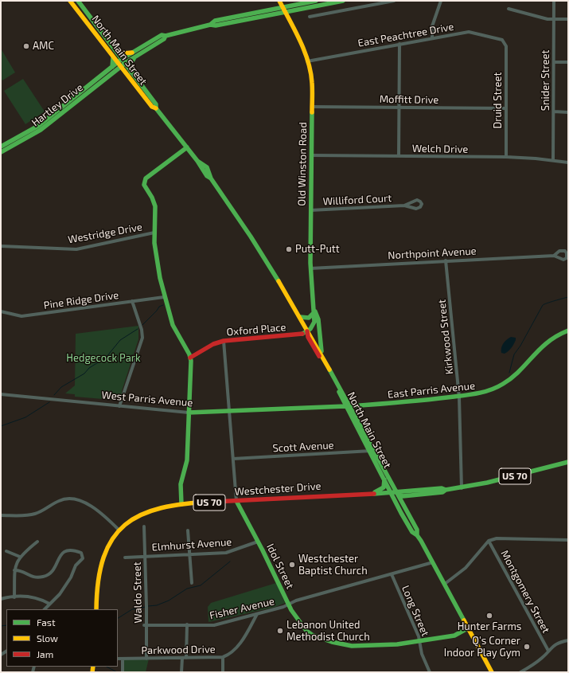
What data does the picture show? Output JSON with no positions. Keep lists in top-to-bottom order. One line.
{"streets":{"main road":["North Main Street","Hartley Drive","Old Winston Road","Oxford Place","East Parris Avenue","West Parris Avenue","US 70","Westchester Drive","Idol Street"],"street":["East Peachtree Drive","Snider Street","Moffitt Drive","Druid Street","Welch Drive","Williford Court","Westridge Drive","Northpoint Avenue","Pine Ridge Drive","Kirkwood Street","Scott Avenue","Elmhurst Avenue","Montgomery Street","Waldo Street","Fisher Avenue","Long Street","Parkwood Drive"]},"crossings":[["East Peachtree Drive","Druid Street"],["East Peachtree Drive","Old Winston Road"],["North Main Street","Hartley Drive"],["North Main Street","Old Winston Road"],["North Main Street","Oxford Place"],["North Main Street","East Parris Avenue"],["North Main Street","West Parris Avenue"],["North Main Street","Scott Avenue"],["North Main Street","US 70"],["North Main Street","Westchester Drive"],["North Main Street","Idol Street"],["North Main Street","Fisher Avenue"],["Snider Street","Welch Drive"],["Moffitt Drive","Druid Street"],["Moffitt Drive","Old Winston Road"],["Druid Street","Welch Drive"],["Welch Drive","Old Winston Road"],["Old Winston Road","Williford Court"],["Old Winston Road","Northpoint Avenue"],["Old Winston Road","Oxford Place"],["Northpoint Avenue","Kirkwood Street"],["Oxford Place","Idol Street"],["Kirkwood Street","East Parris Avenue"],["Kirkwood Street","US 70"],["East Parris Avenue","West Parris Avenue"],["West Parris Avenue","Idol Street"],["Scott Avenue","Idol Street"],["US 70","Westchester Drive"],["Westchester Drive","Idol Street"],["Elmhurst Avenue","Idol Street"],["Elmhurst Avenue","Waldo Street"],["Idol Street","Fisher Avenue"],["Idol Street","Long Street"],["Waldo Street","Fisher Avenue"],["Waldo Street","Parkwood Drive"],["Fisher Avenue","Long Street"],["Fisher Avenue","Parkwood Drive"]],"parks":["Hedgecock Park"],"places":["AMC","Putt-Putt","Westchester Baptist Church","Hunter Farms","Lebanon United Methodist Church","Q's Corner Indoor Play Gym"],"legend":["Fast","Slow","Jam"]}
